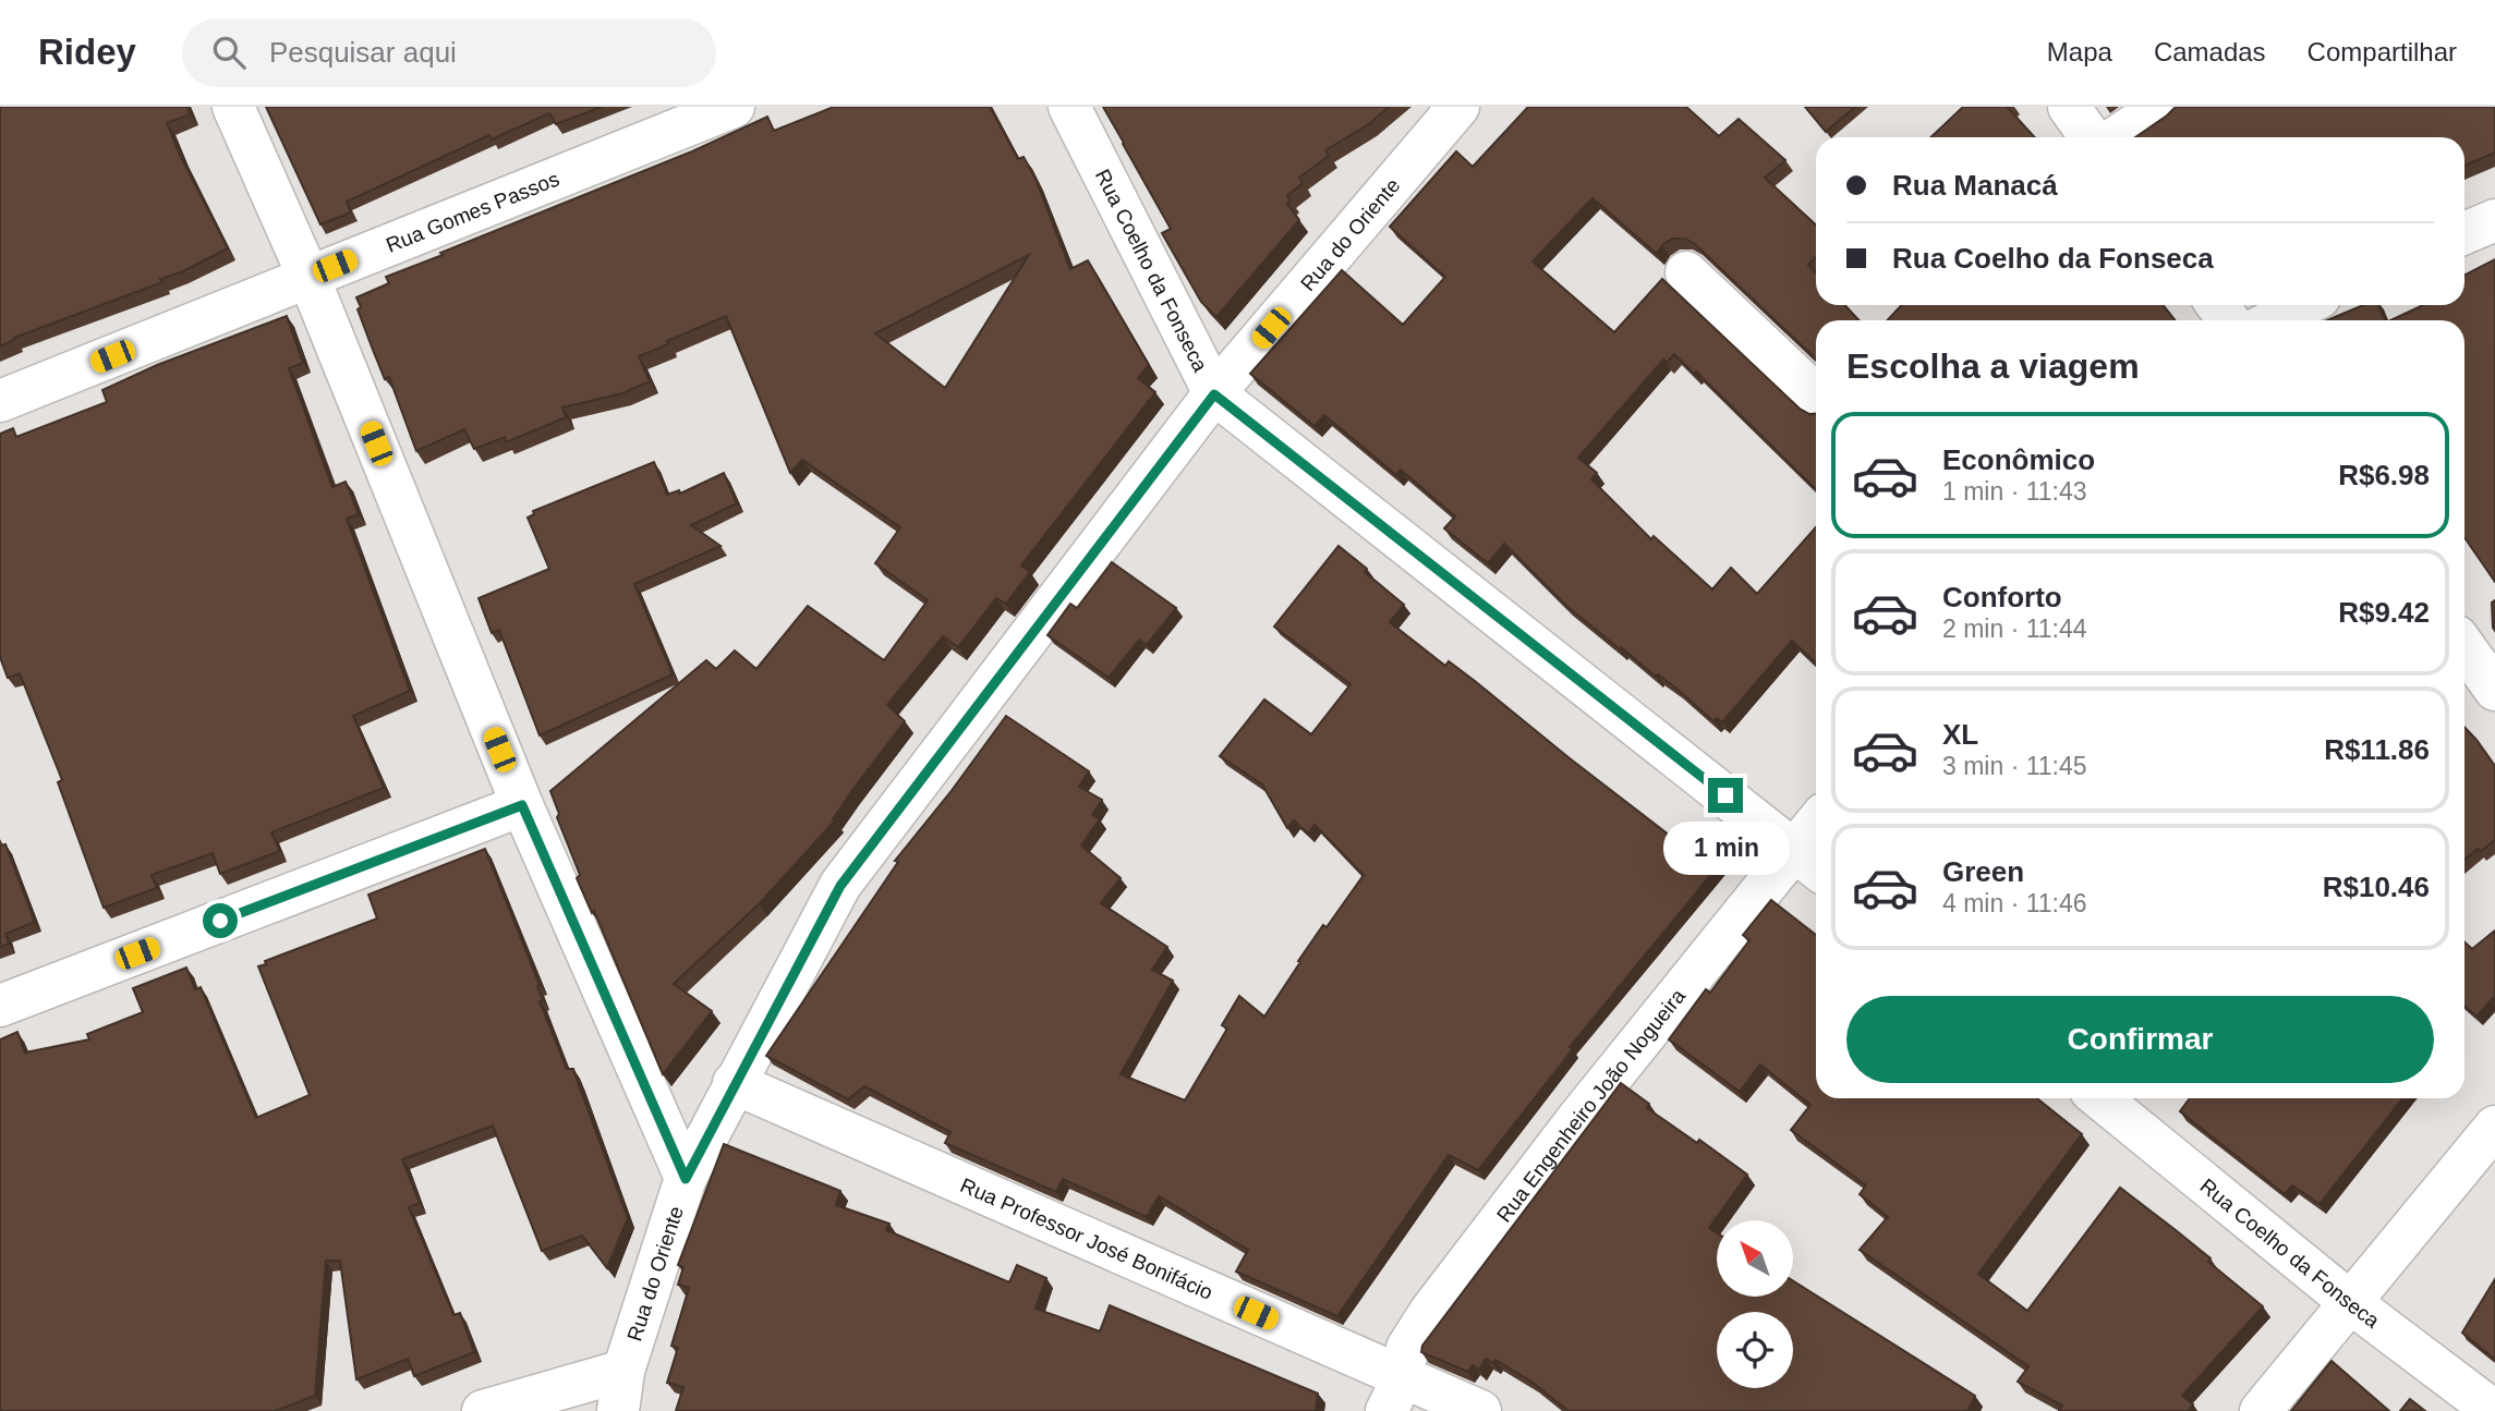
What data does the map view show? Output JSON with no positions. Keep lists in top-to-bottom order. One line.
{"streets":{"street":["Rua Gomes Passos","Rua do Oriente","Rua Coelho da Fonseca","Rua Engenheiro João Nogueira","Rua Professor José Bonifácio"]},"crossings":[["Rua do Oriente","Rua Coelho da Fonseca"],["Rua do Oriente","Rua Professor José Bonifácio"],["Rua Coelho da Fonseca","Rua Engenheiro João Nogueira"],["Rua Engenheiro João Nogueira","Rua Professor José Bonifácio"]],"north":"top left","page":{"header":"Ridey","search":"Pesquisar aqui","nav":["Mapa","Camadas","Compartilhar"],"banner":["Rua Manacá","Rua Coelho da Fonseca"],"heading":"Escolha a viagem","list":[{"name":"Econômico","note":"1 min · 11:43","value":"R$6.98"},{"name":"Conforto","note":"2 min · 11:44","value":"R$9.42"},{"name":"XL","note":"3 min · 11:45","value":"R$11.86"},{"name":"Green","note":"4 min · 11:46","value":"R$10.46"}],"bubble":"1 min","buttons":"Confirmar"}}
